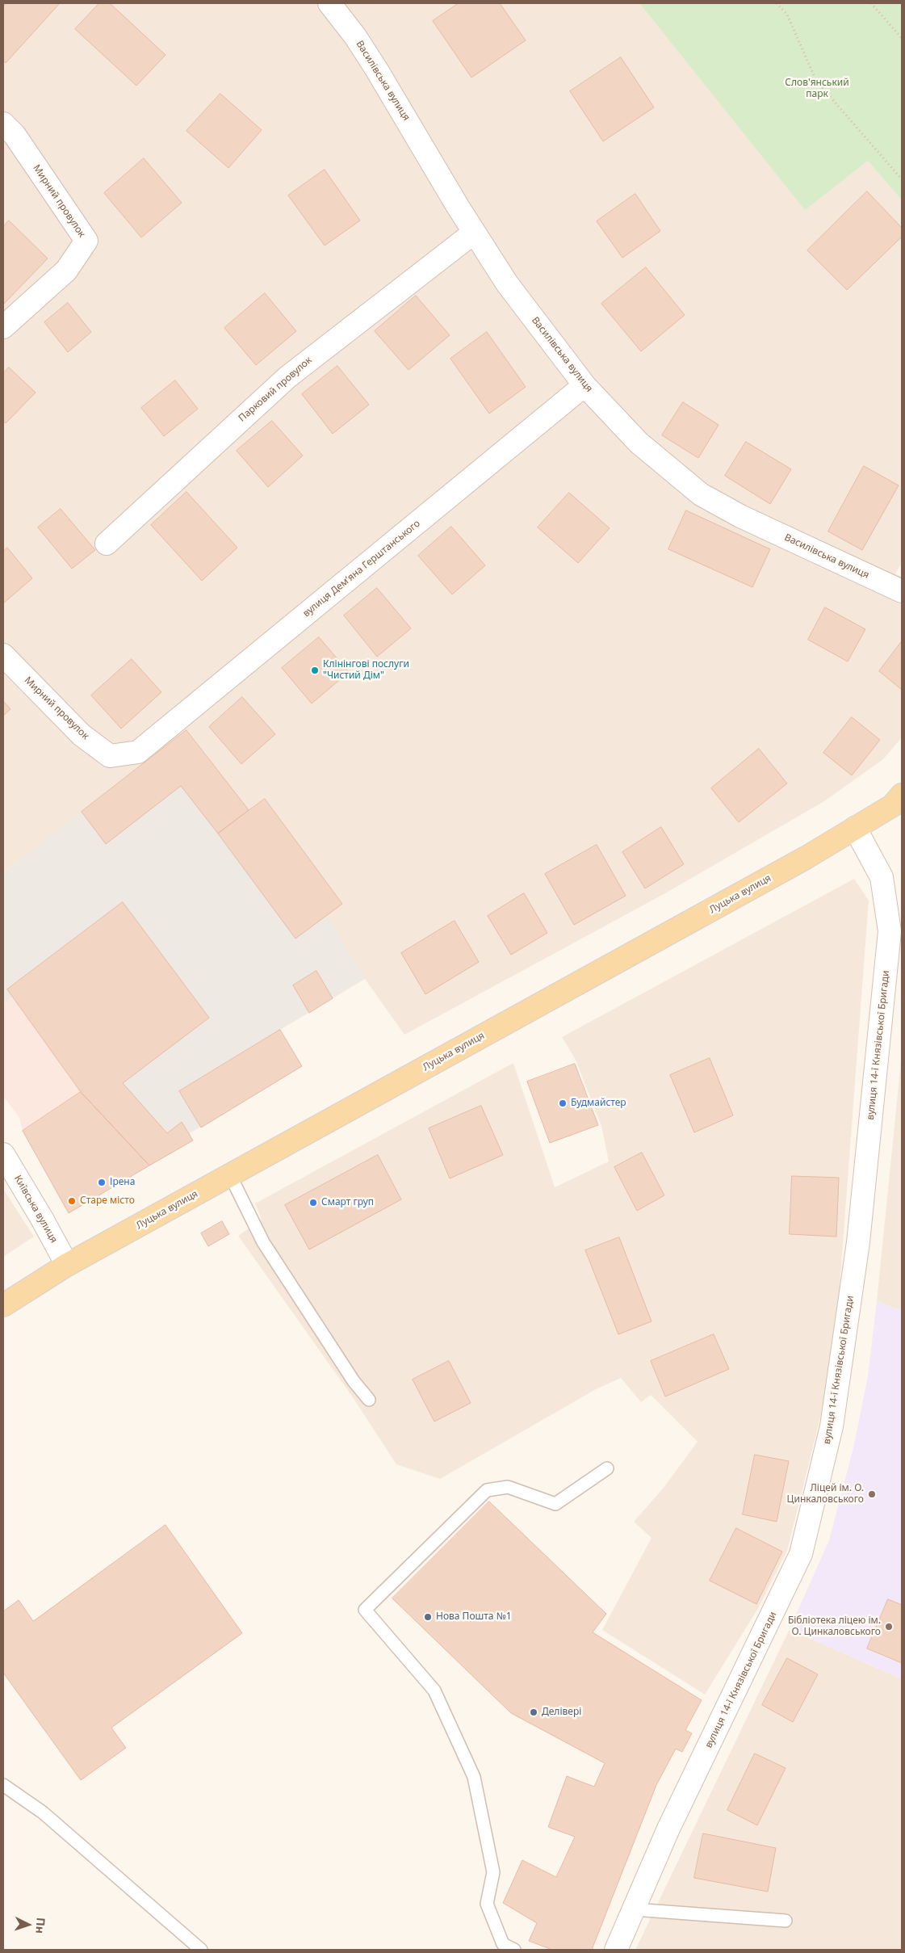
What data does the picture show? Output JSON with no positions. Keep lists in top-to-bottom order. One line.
{"streets":{"main road":["Луцька вулиця"],"street":["Василівська вулиця","Мирний провулок","Парковий провулок","вулиця Демʼяна Герштанського","вулиця 14-ї Князівської Бригади","Київська вулиця"]},"crossings":[["Василівська вулиця","Парковий провулок"],["Василівська вулиця","вулиця Демʼяна Герштанського"],["Мирний провулок","вулиця Демʼяна Герштанського"],["Луцька вулиця","вулиця 14-ї Князівської Бригади"],["Луцька вулиця","Київська вулиця"]],"parks":["Слов'янський парк"],"places":["Клінінгові послуги \"Чистий Дім\"","Будмайстер","Ірена","Старе місто","Смарт груп","Ліцей ім. О. Цинкаловського","Нова Пошта №1","Бібліотека ліцею ім. О. Цинкаловського","Делівері"],"north":"right"}
